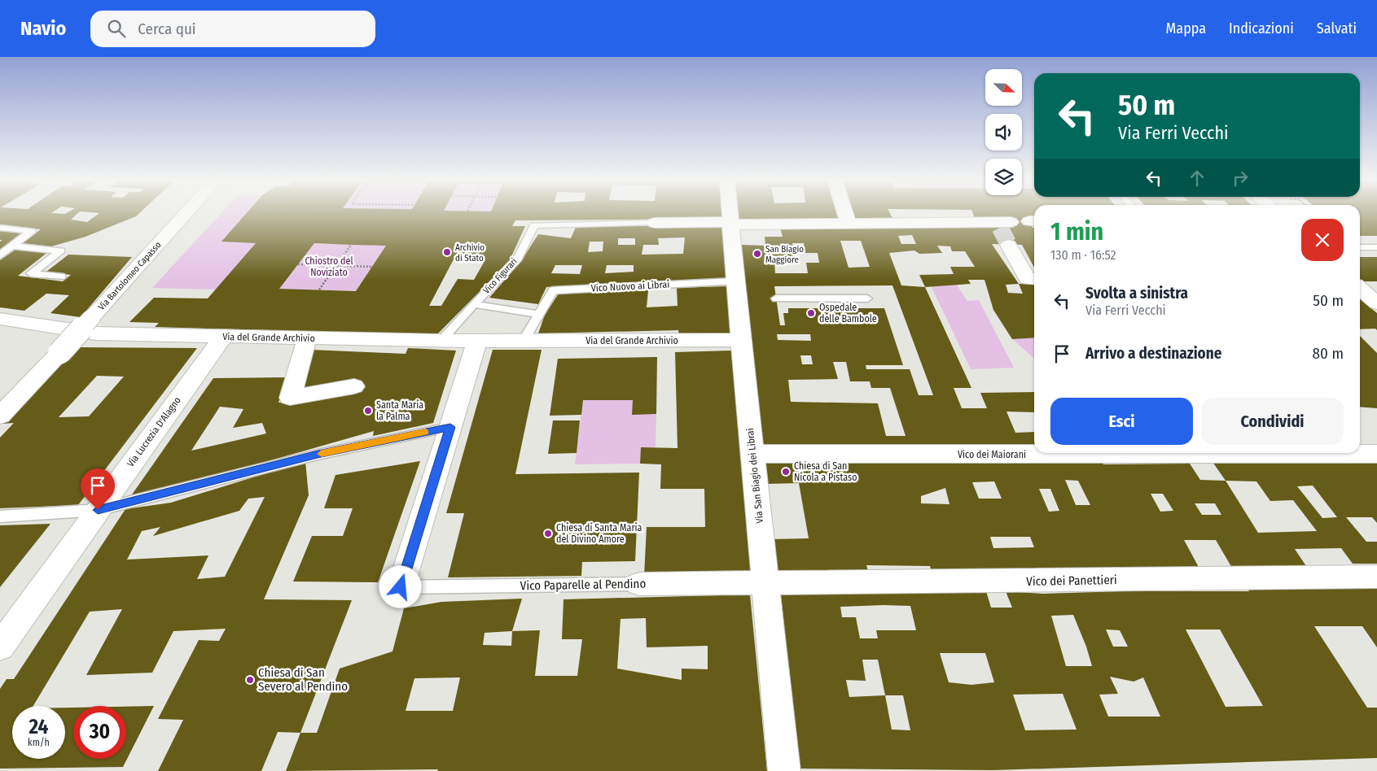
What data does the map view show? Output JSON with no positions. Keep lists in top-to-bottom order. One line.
{"streets":{"street":["Via Bartolomeo Capasso","Vico Figurari","Via del Grande Archivio","Via Lucrezia D'Alagno","Vico dei Maiorani","Via San Biagio dei Librai","Vico dei Panettieri","Vico Paparelle al Pendino"],"lane":["Vico Nuovo ai Librai"]},"crossings":[["Via Bartolomeo Capasso","Via del Grande Archivio"],["Vico Figurari","Via San Biagio dei Librai"],["Vico Nuovo ai Librai","Via San Biagio dei Librai"],["Via del Grande Archivio","Via Lucrezia D'Alagno"],["Via del Grande Archivio","Via San Biagio dei Librai"],["Vico dei Maiorani","Via San Biagio dei Librai"],["Via San Biagio dei Librai","Vico dei Panettieri"],["Via San Biagio dei Librai","Vico Paparelle al Pendino"],["Vico dei Panettieri","Vico Paparelle al Pendino"]],"parks":["Chiostro del Noviziato"],"places":["Archivio di Stato","San Biagio Maggiore","Ospedale delle Bambole","Santa Maria la Palma","Chiesa di San Nicola a Pistaso","Chiesa di Santa Maria del Divino Amore","Chiesa di San Severo al Pendino"],"north":"bottom right","page":{"header":"Navio","search":"Cerca qui","nav":["Mappa","Indicazioni","Salvati"],"turn":["50 m","Via Ferri Vecchi"],"heading":["1 min","130 m · 16:52"],"list":[{"name":"Svolta a sinistra","note":"Via Ferri Vecchi","value":"50 m"},{"name":"Arrivo a destinazione","value":"80 m"}],"buttons":["Esci","Condividi"],"speed":"24 km/h","limit":"30"}}
